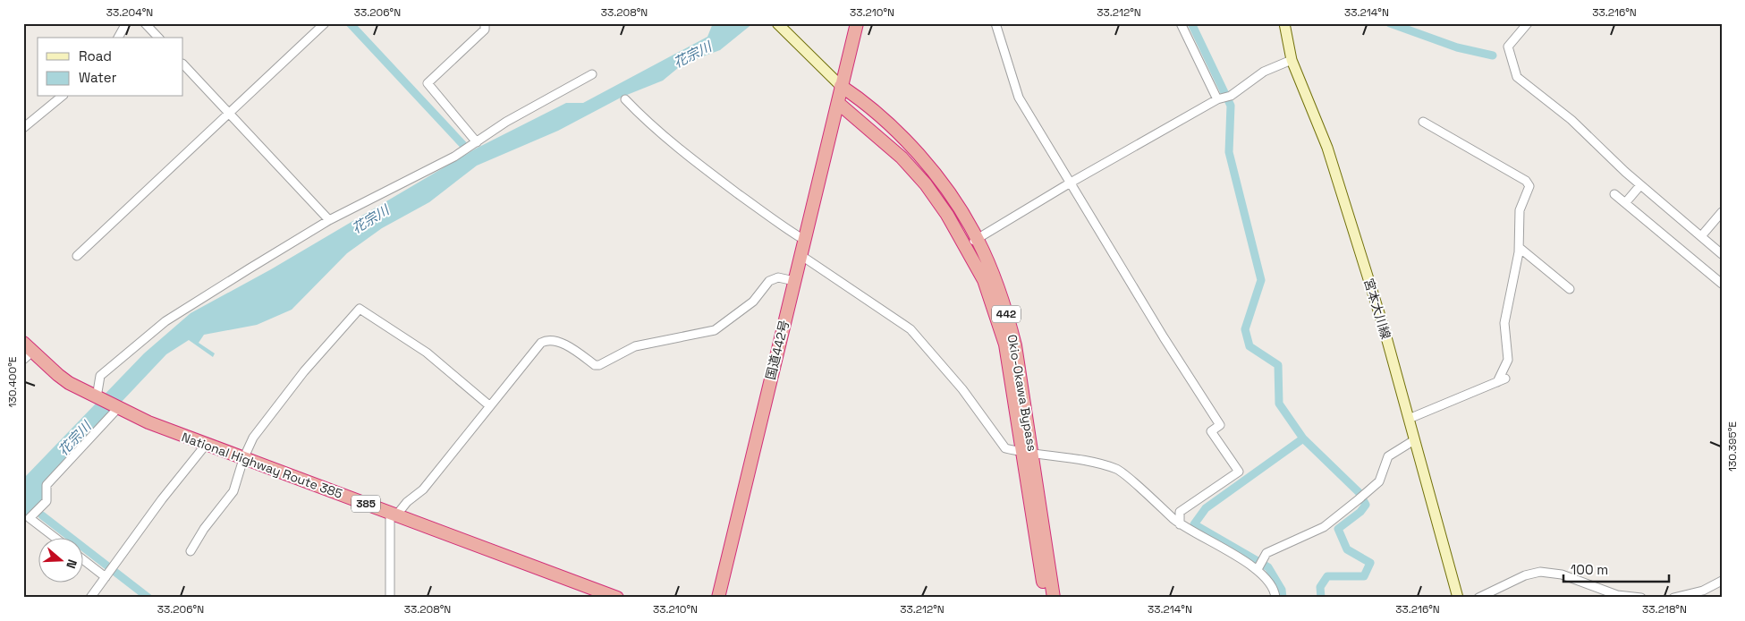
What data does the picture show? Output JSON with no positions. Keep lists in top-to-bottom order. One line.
{"streets":{"highway":["442","国道442号","Okio-Okawa Bypass","National Highway Route 385","385"],"main road":["宮本大川線"]},"crossings":[["国道442号","Okio-Okawa Bypass"]],"water":["花宗川"],"legend":["Road","Water"],"scale_bar":"100 m","north":"right","coordinates":["33.204°N","33.206°N","33.208°N","33.210°N","33.212°N","33.214°N","33.216°N","130.400°E","130.395°E","33.218°N"]}
